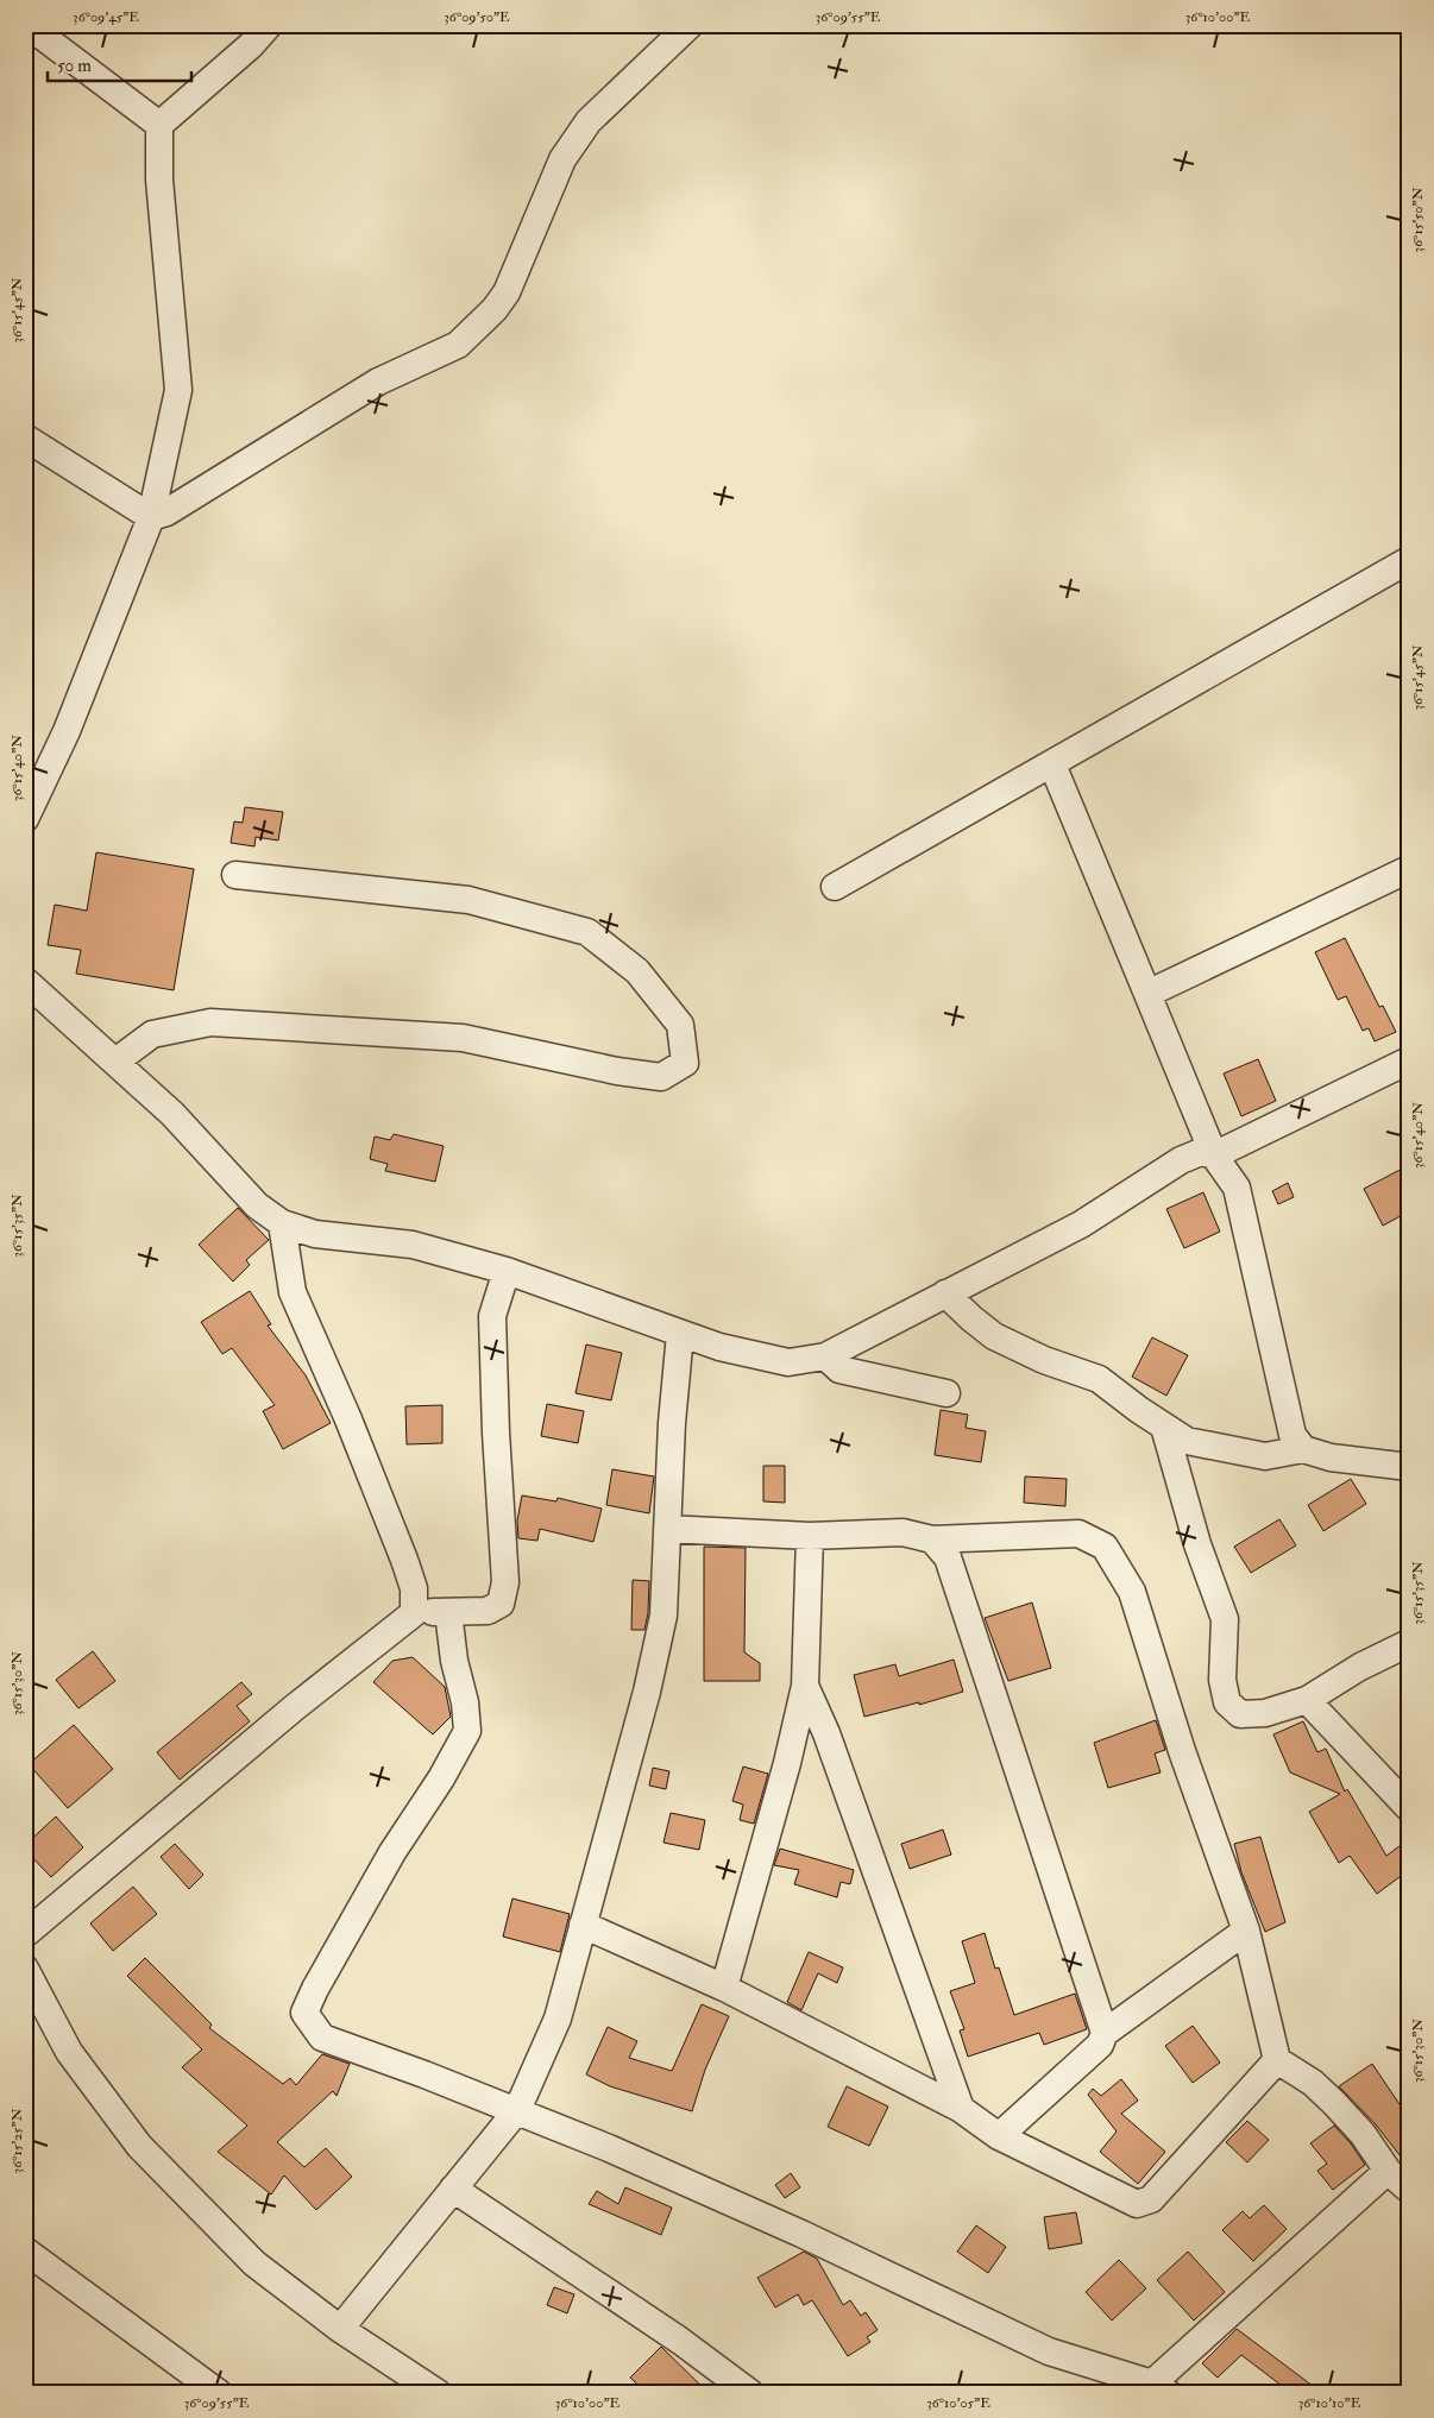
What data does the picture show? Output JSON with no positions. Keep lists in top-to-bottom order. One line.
{"scale_bar":"50 m","coordinates":["36°09'45\"E","36°09'50\"E","36°09'55\"E","36°10'00\"E","36°15'50\"N","36°15'45\"N","36°15'40\"N","36°15'35\"N","36°15'30\"N","36°15'25\"N","36°10'05\"E","36°10'10\"E"]}
